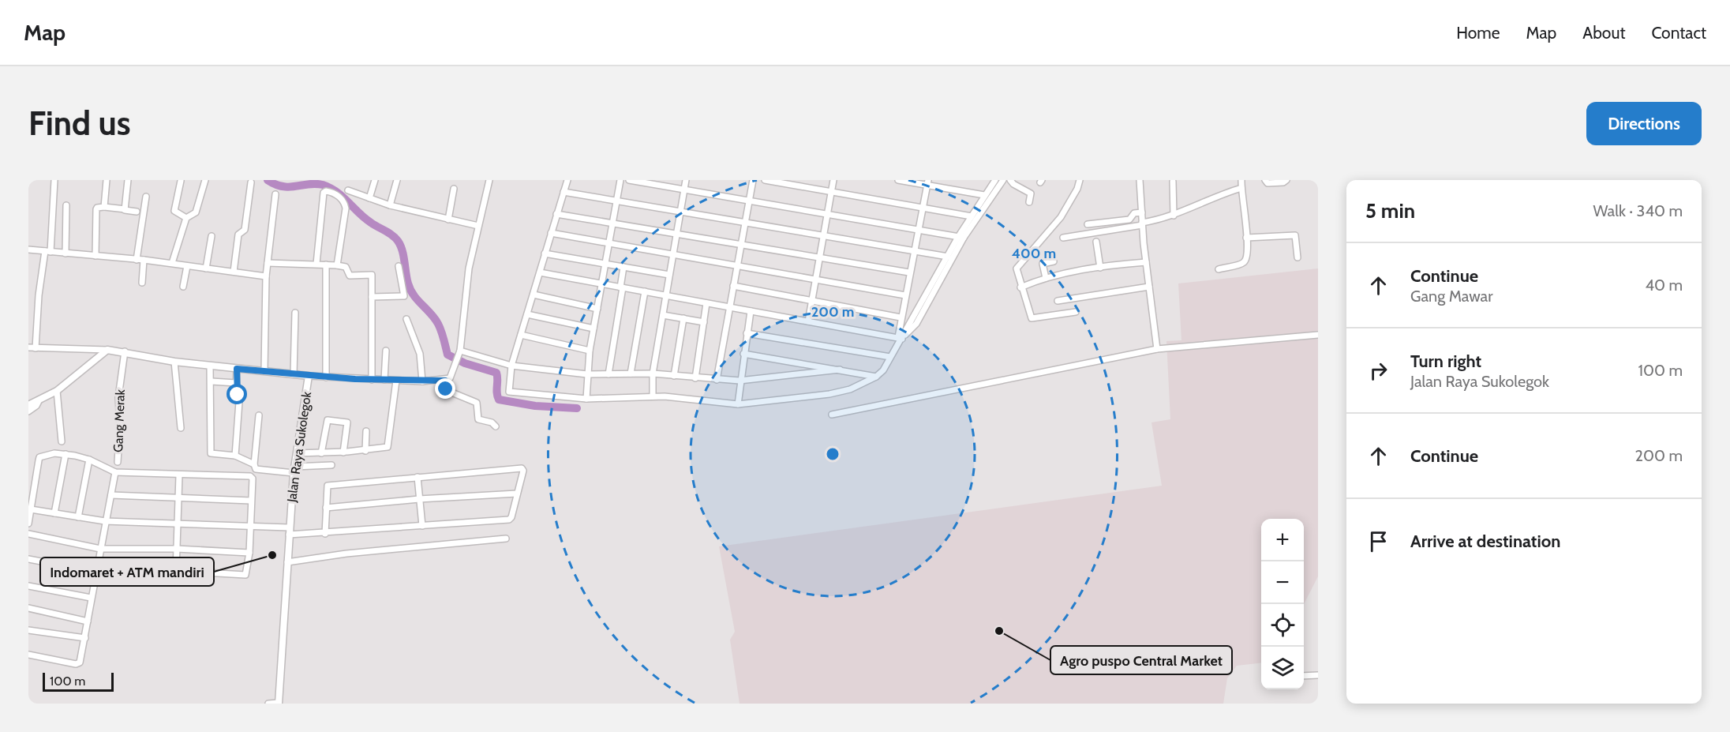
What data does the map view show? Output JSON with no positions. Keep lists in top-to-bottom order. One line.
{"streets":{"street":["Gang Merak","Jalan Raya Sukolegok"]},"crossings":[["Gang Merak","Jalan Raya Sukolegok"]],"places":["Indomaret + ATM mandiri","Agro puspo Central Market"],"scale_bar":"100 m","page":{"header":"Map","nav":["Home","Map","About","Contact"],"buttons":"Directions","title":"Find us","heading":["5 min","Walk · 340 m"],"list":[["Continue","Gang Mawar","40 m"],["Turn right","Jalan Raya Sukolegok","100 m"],["Continue","200 m"],"Arrive at destination"],"map_buttons":["+","−"],"scale":"100 m"},"rings":["400 m","200 m"]}
